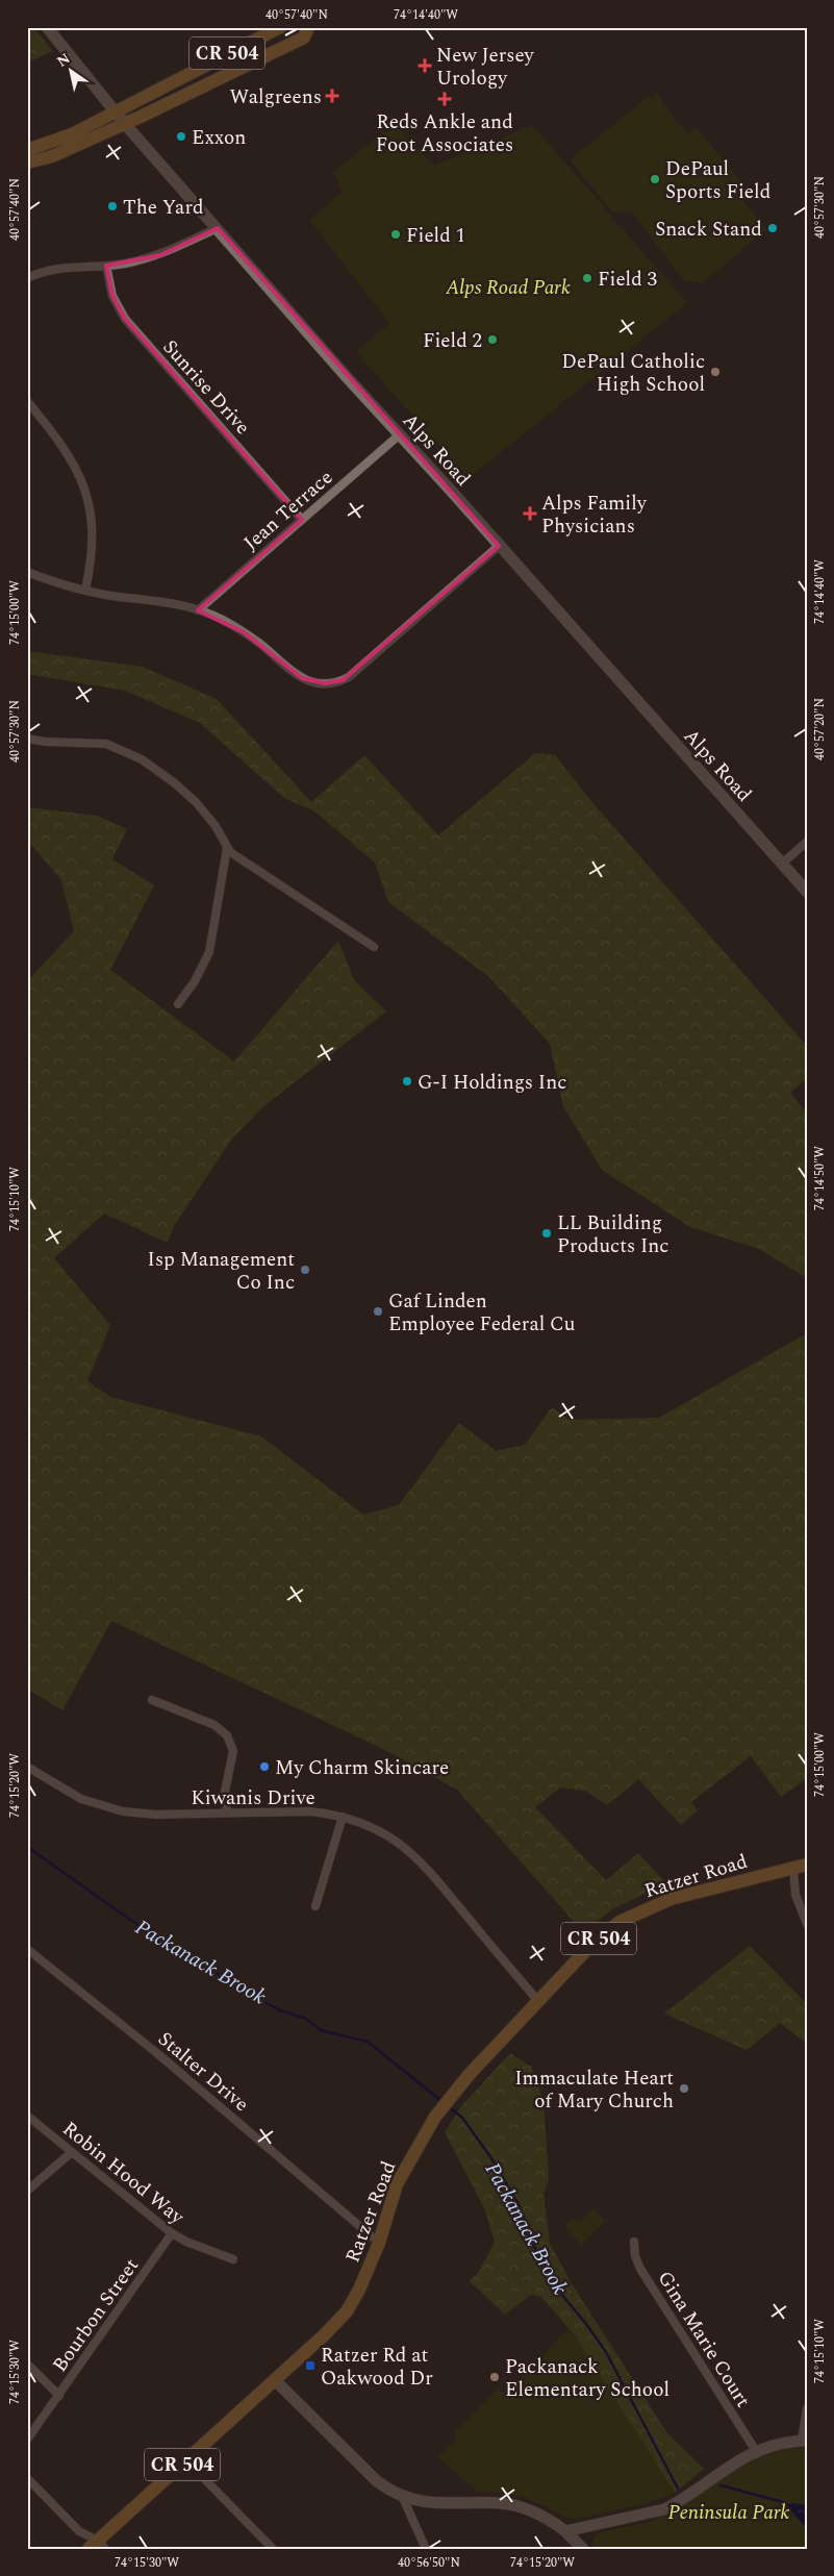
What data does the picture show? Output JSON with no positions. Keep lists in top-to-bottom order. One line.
{"streets":{"main road":["CR 504","Alps Road","Ratzer Road"],"street":["Sunrise Drive","Jean Terrace","Kiwanis Drive","Stalter Drive","Robin Hood Way","Bourbon Street","Gina Marie Court"]},"crossings":[["CR 504","Alps Road"],["Sunrise Drive","Jean Terrace"],["Alps Road","Jean Terrace"],["Kiwanis Drive","Ratzer Road"],["Ratzer Road","Stalter Drive"],["Robin Hood Way","Bourbon Street"]],"water":["Packanack Brook"],"parks":["Alps Road Park","Peninsula Park"],"places":{"health":["New Jersey Urology","Walgreens","Reds Ankle and Foot Associates","Alps Family Physicians"],"other":["Exxon","DePaul Sports Field","The Yard","Snack Stand","Field 1","Field 3","Field 2","DePaul Catholic High School","G-I Holdings Inc","LL Building Products Inc","Isp Management Co Inc","Gaf Linden Employee Federal Cu","My Charm Skincare","Immaculate Heart of Mary Church","Packanack Elementary School"],"transit":["Ratzer Rd at Oakwood Dr"]},"north":"top left","coordinates":["40°57'40\"N","74°14'40\"W","40°57'30\"N","74°15'00\"W","40°57'20\"N","74°14'50\"W","74°15'10\"W","74°15'20\"W","74°15'30\"W","40°56'50\"N"]}
